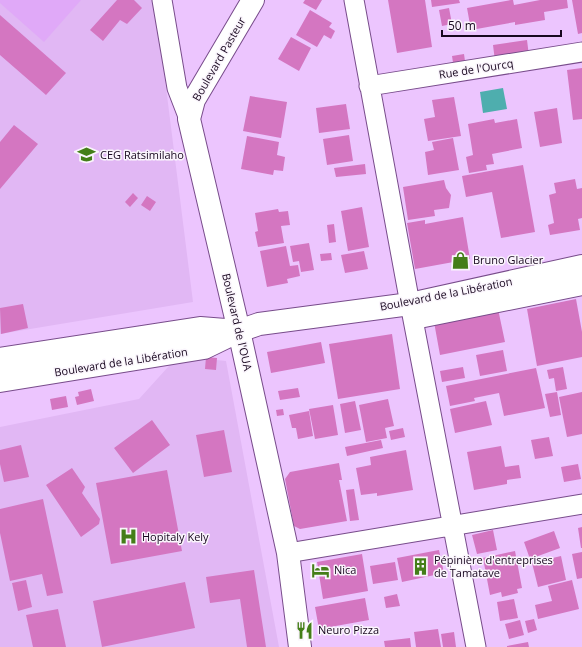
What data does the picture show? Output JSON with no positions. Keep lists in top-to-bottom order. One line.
{"streets":{"main road":["Boulevard Pasteur","Boulevard de la Libération","Boulevard de l'OUA"],"street":["Rue de l'Ourcq"]},"crossings":[["Boulevard Pasteur","Boulevard de l'OUA"],["Boulevard de la Libération","Boulevard de l'OUA"]],"places":{"school or university":["CEG Ratsimilaho"],"shop":["Bruno Glacier"],"hospital":["Hopitaly Kely"],"building":["Pépinière d'entreprises de Tamatave"],"hotel":["Nica"],"restaurant":["Neuro Pizza"]},"scale_bar":"50 m"}
